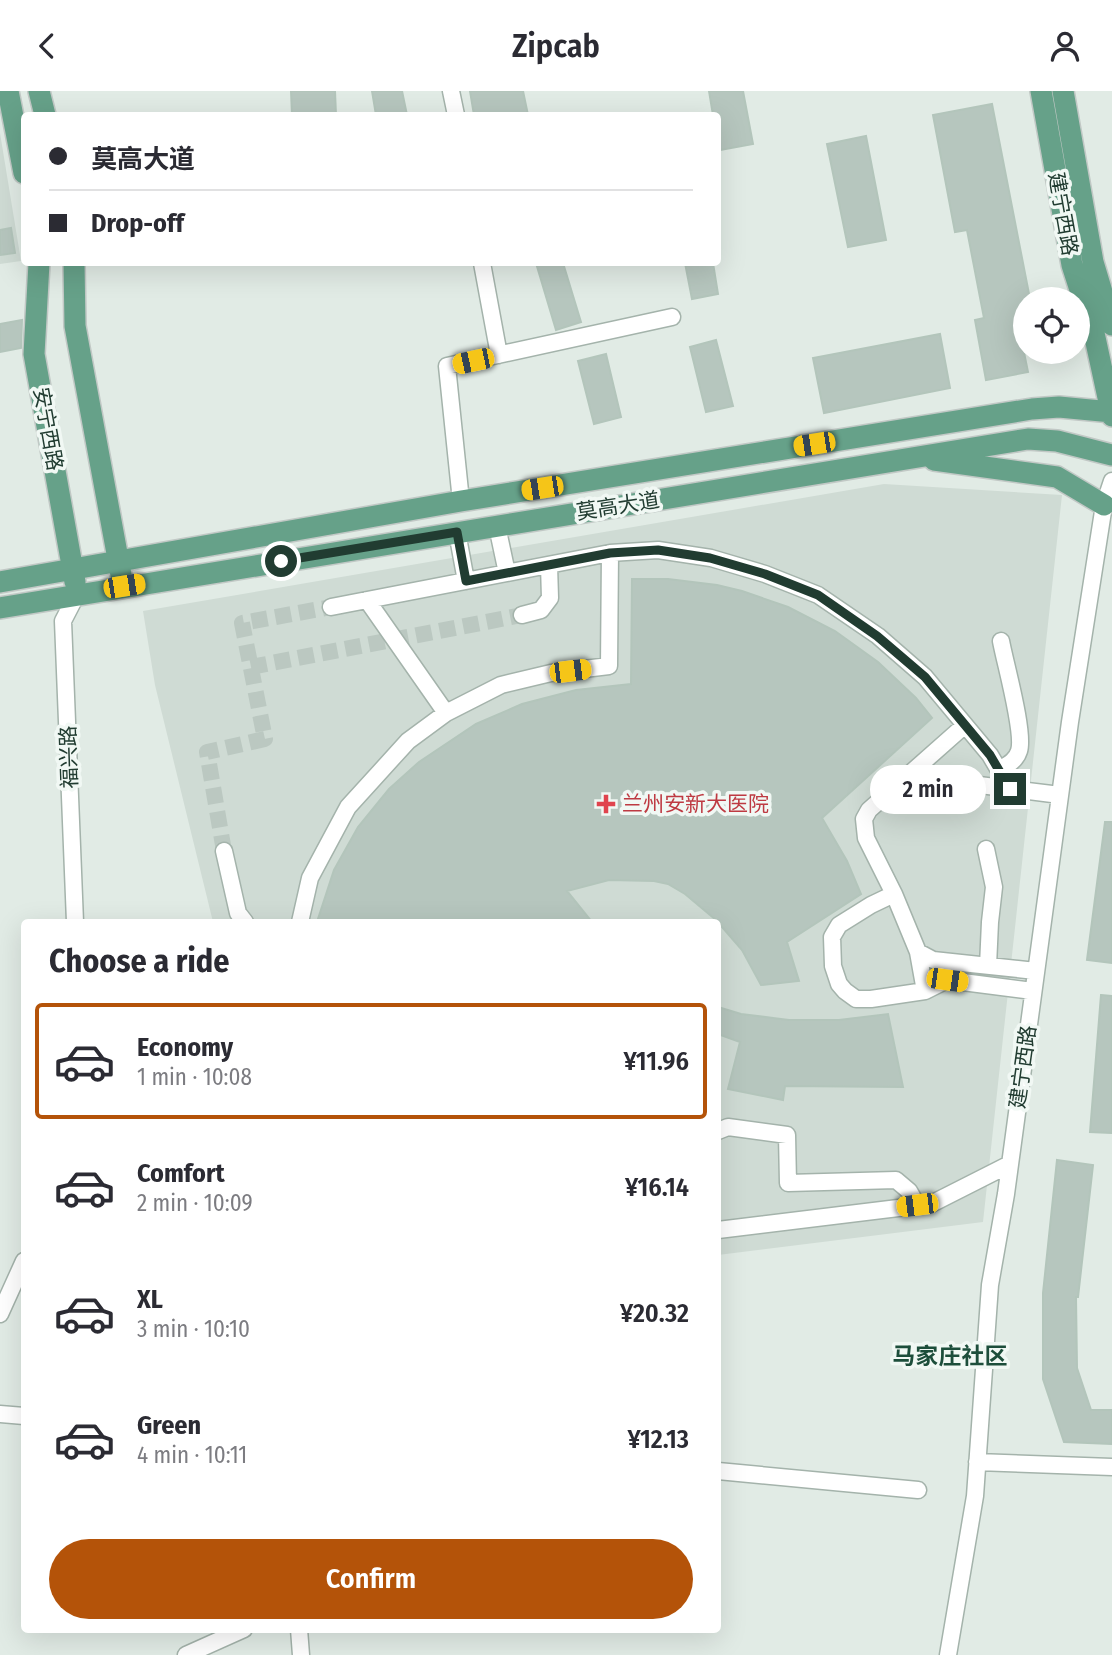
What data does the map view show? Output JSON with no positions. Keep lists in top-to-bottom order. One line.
{"streets":{"main road":["建宁西路","安宁西路","莫高大道"],"street":["福兴路"]},"crossings":[["建宁西路","莫高大道"],["安宁西路","莫高大道"],["安宁西路","福兴路"],["莫高大道","福兴路"]],"districts":["马家庄社区"],"places":{"health":["兰州安新大医院"]},"page":{"header":"Zipcab","banner":["莫高大道","Drop-off"],"bubble":"2 min","heading":"Choose a ride","list":[{"name":"Economy","note":"1 min · 10:08","value":"¥11.96"},{"name":"Comfort","note":"2 min · 10:09","value":"¥16.14"},{"name":"XL","note":"3 min · 10:10","value":"¥20.32"},{"name":"Green","note":"4 min · 10:11","value":"¥12.13"}],"buttons":"Confirm"}}
